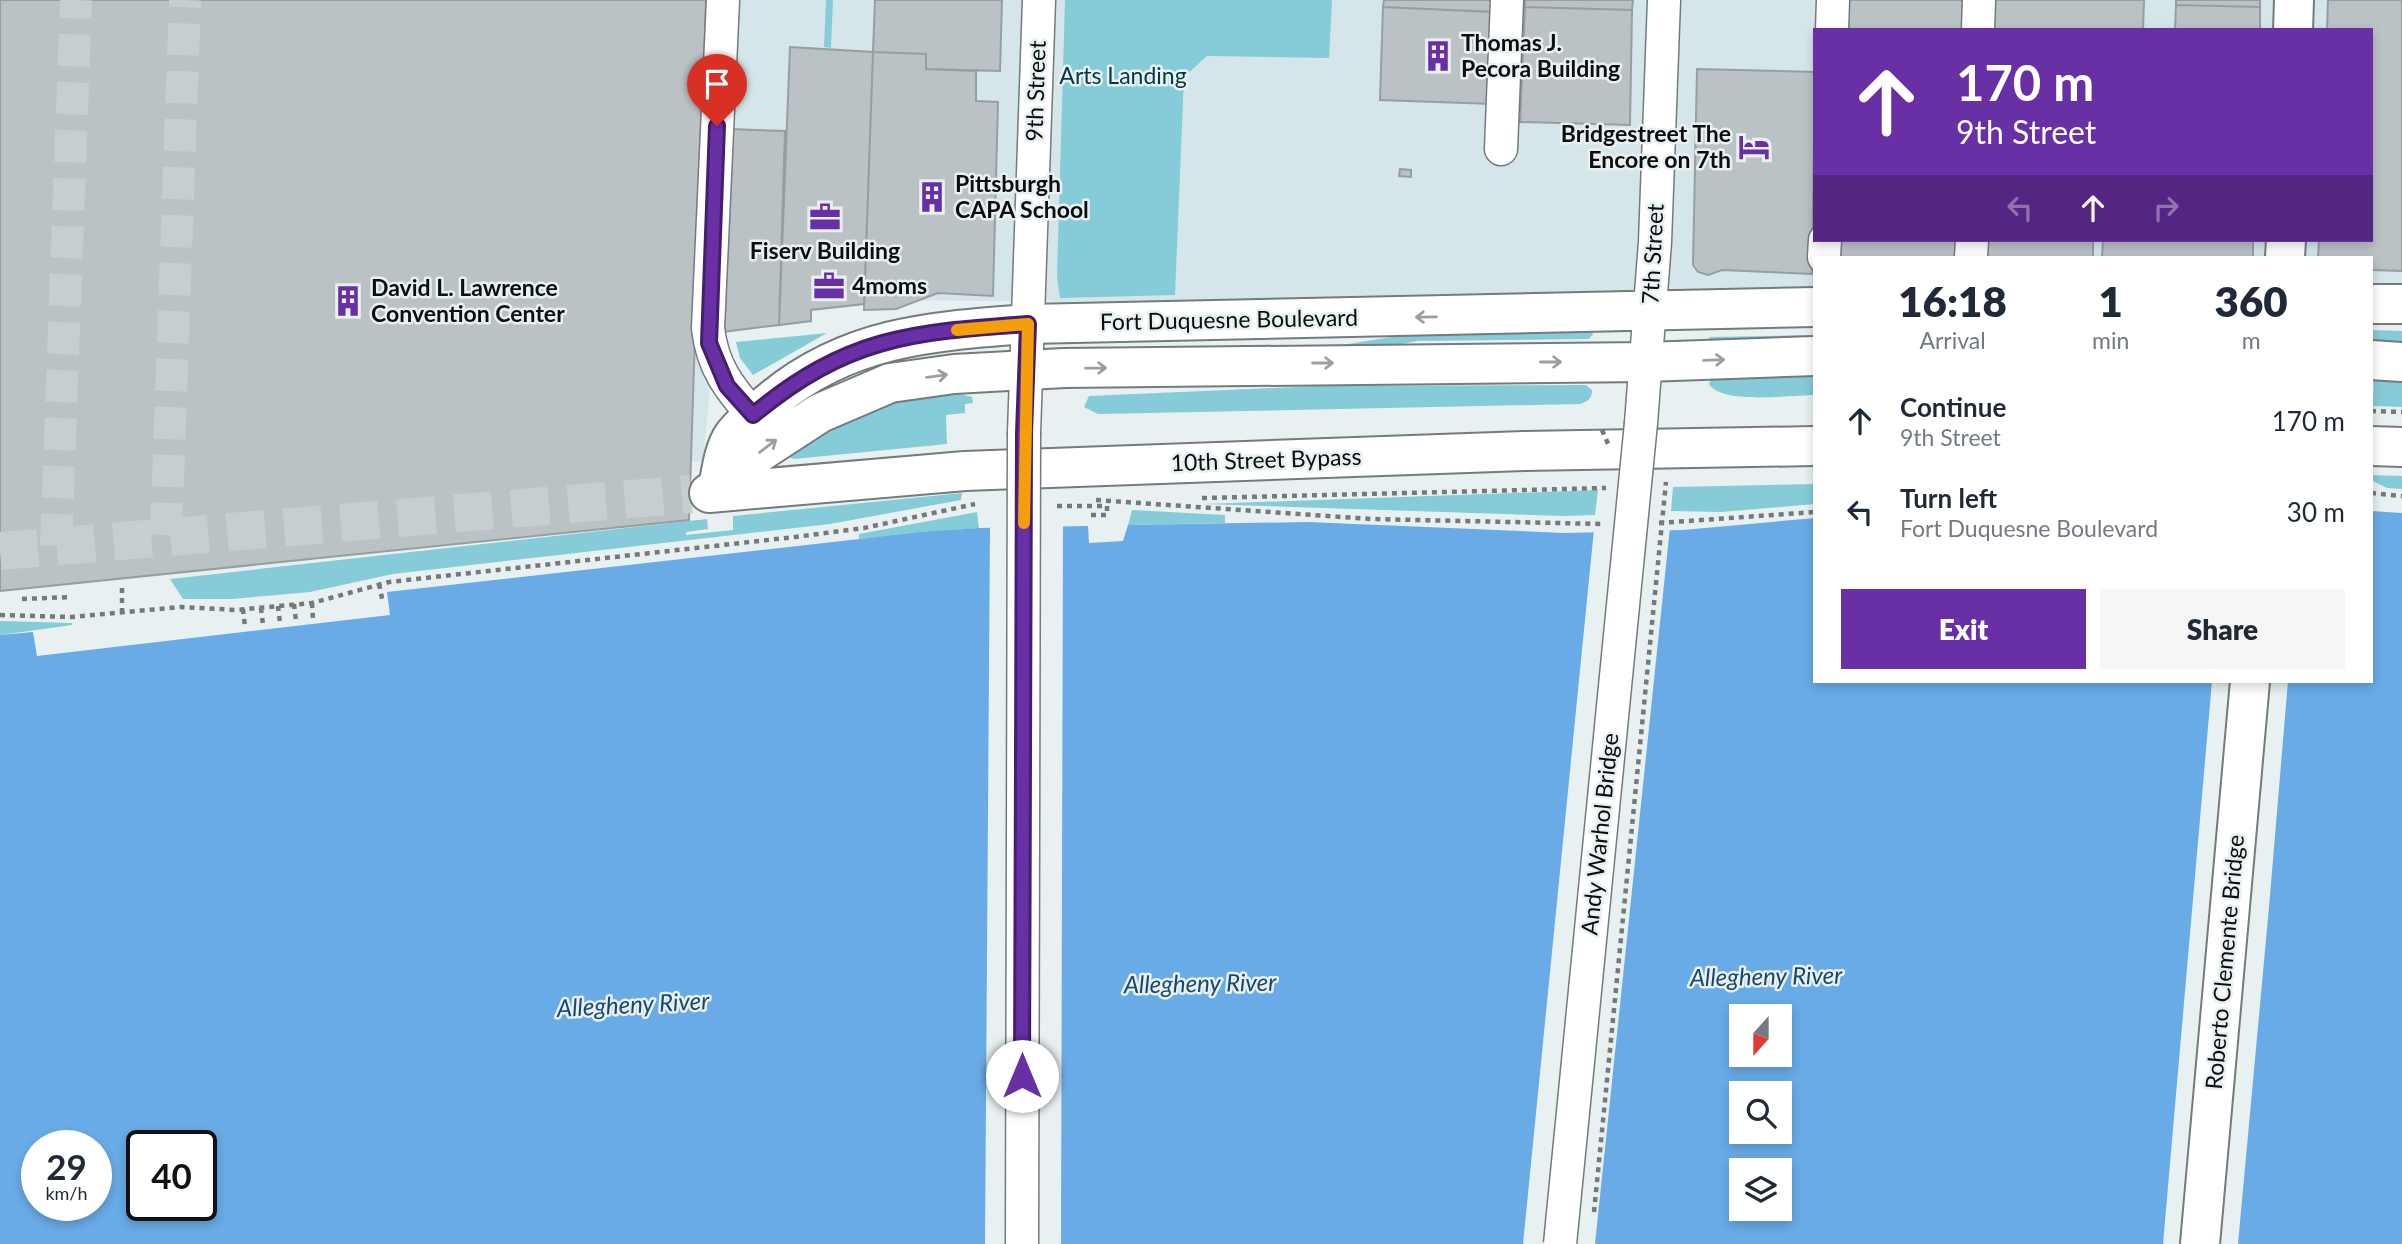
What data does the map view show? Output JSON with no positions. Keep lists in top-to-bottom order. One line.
{"streets":{"main road":["Fort Duquesne Boulevard","10th Street Bypass","Roberto Clemente Bridge"],"street":["9th Street","7th Street","Andy Warhol Bridge"]},"crossings":[["9th Street","Fort Duquesne Boulevard"],["7th Street","Fort Duquesne Boulevard"],["7th Street","Andy Warhol Bridge"],["Fort Duquesne Boulevard","10th Street Bypass"]],"water":["Allegheny River"],"parks":["Arts Landing"],"places":{"building":["Thomas J. Pecora Building","Pittsburgh CAPA School","David L. Lawrence Convention Center"],"hotel":["Bridgestreet The Encore on 7th"],"office":["Fiserv Building","4moms"]},"north":"bottom","page":{"turn":["170 m","9th Street"],"eta":["16:18","Arrival","1","min","360","m"],"list":[{"name":"Continue","note":"9th Street","value":"170 m"},{"name":"Turn left","note":"Fort Duquesne Boulevard","value":"30 m"}],"buttons":["Exit","Share"],"speed":"29 km/h","limit":"40"}}
